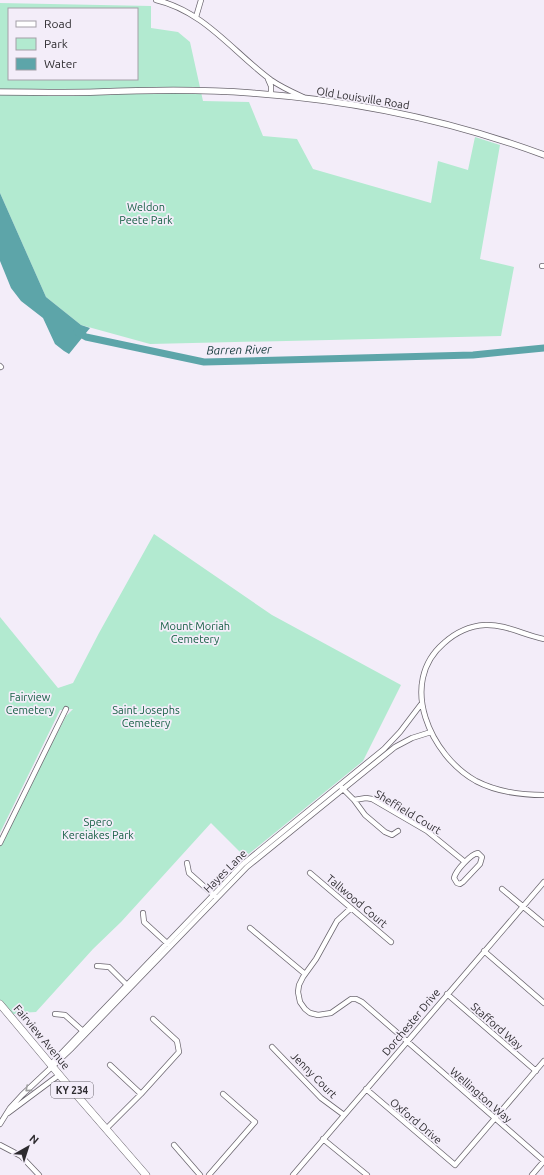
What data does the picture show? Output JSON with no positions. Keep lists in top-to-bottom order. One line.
{"streets":{"main road":["Fairview Avenue","KY 234"],"street":["Old Louisville Road","Sheffield Court","Hayes Lane","Tallwood Court","Dorchester Drive","Stafford Way","Jenny Court","Wellington Way","Oxford Drive"]},"crossings":[["Hayes Lane","Fairview Avenue"],["Dorchester Drive","Stafford Way"],["Dorchester Drive","Jenny Court"],["Dorchester Drive","Wellington Way"],["Dorchester Drive","Oxford Drive"],["Wellington Way","Oxford Drive"]],"water":["Barren River"],"parks":["Weldon Peete Park","Mount Moriah Cemetery","Fairview Cemetery","Saint Josephs Cemetery","Spero Kereiakes Park"],"legend":["Road","Park","Water"],"north":"top right"}
